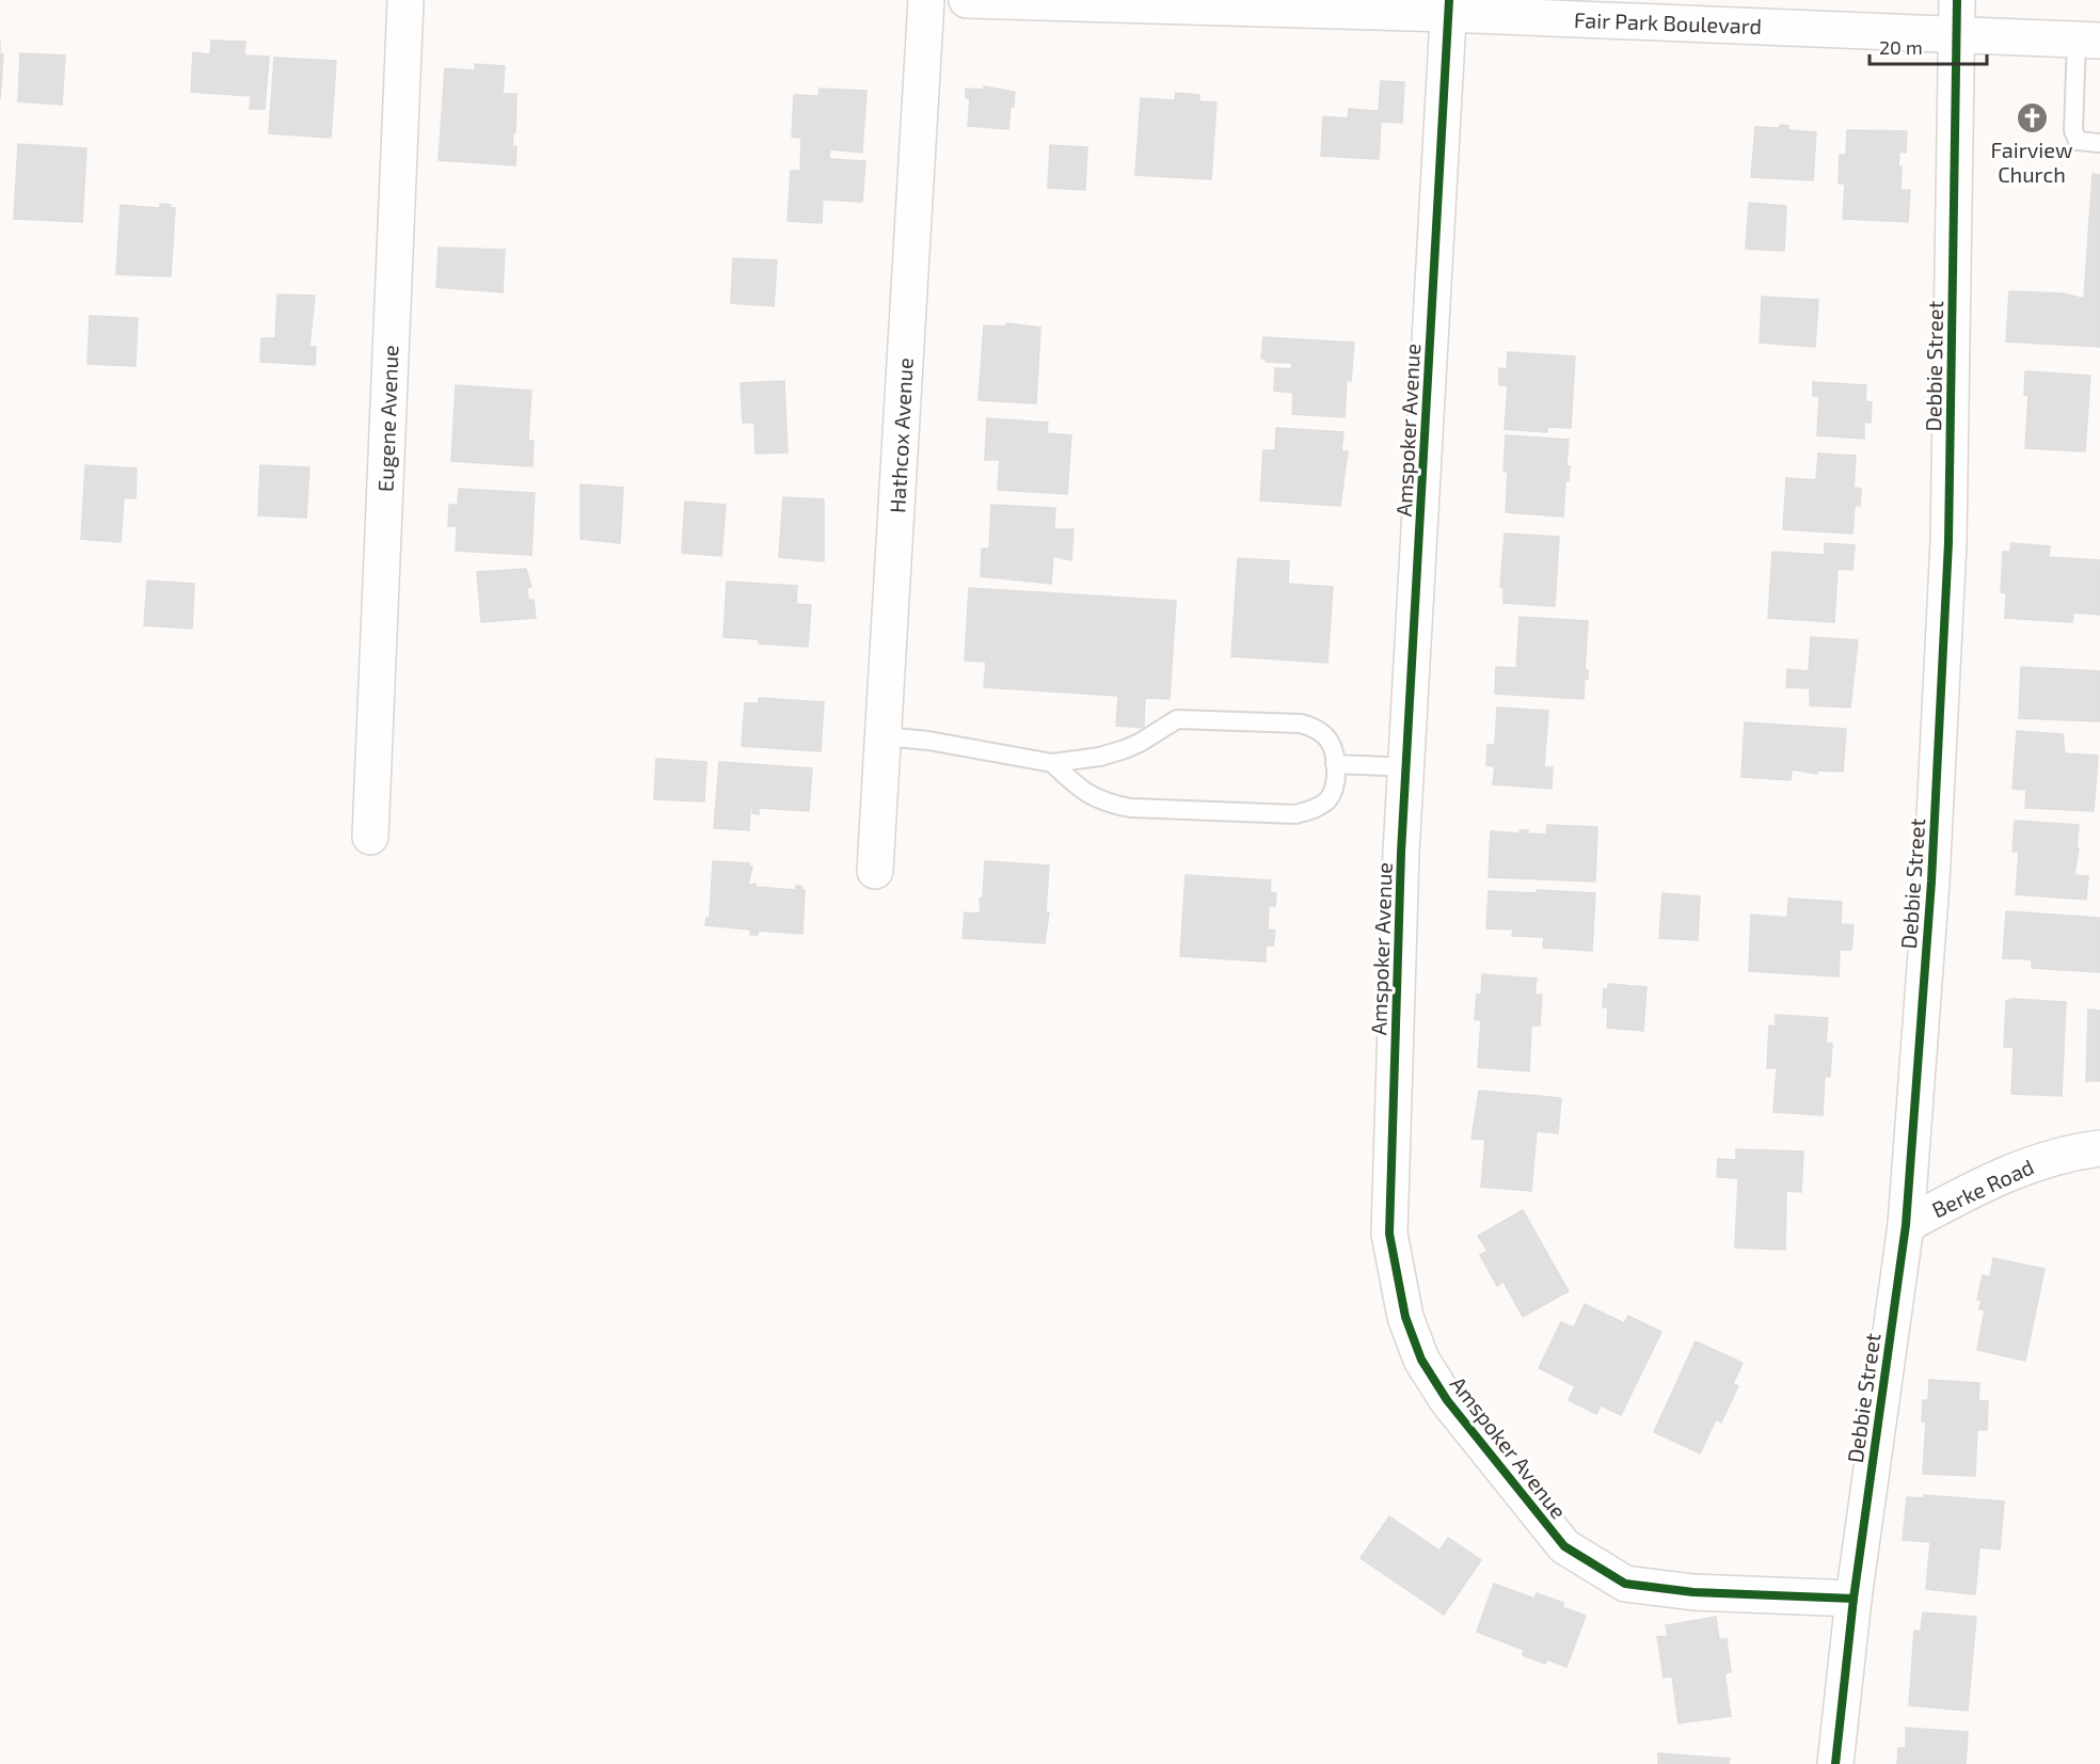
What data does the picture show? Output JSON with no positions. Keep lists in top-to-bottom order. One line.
{"streets":{"street":["Fair Park Boulevard","Debbie Street","Eugene Avenue","Amspoker Avenue","Hathcox Avenue","Berke Road"]},"crossings":[["Fair Park Boulevard","Debbie Street"],["Fair Park Boulevard","Amspoker Avenue"],["Debbie Street","Amspoker Avenue"],["Debbie Street","Berke Road"]],"places":{"church":["Fairview Church"]},"scale_bar":"20 m"}
